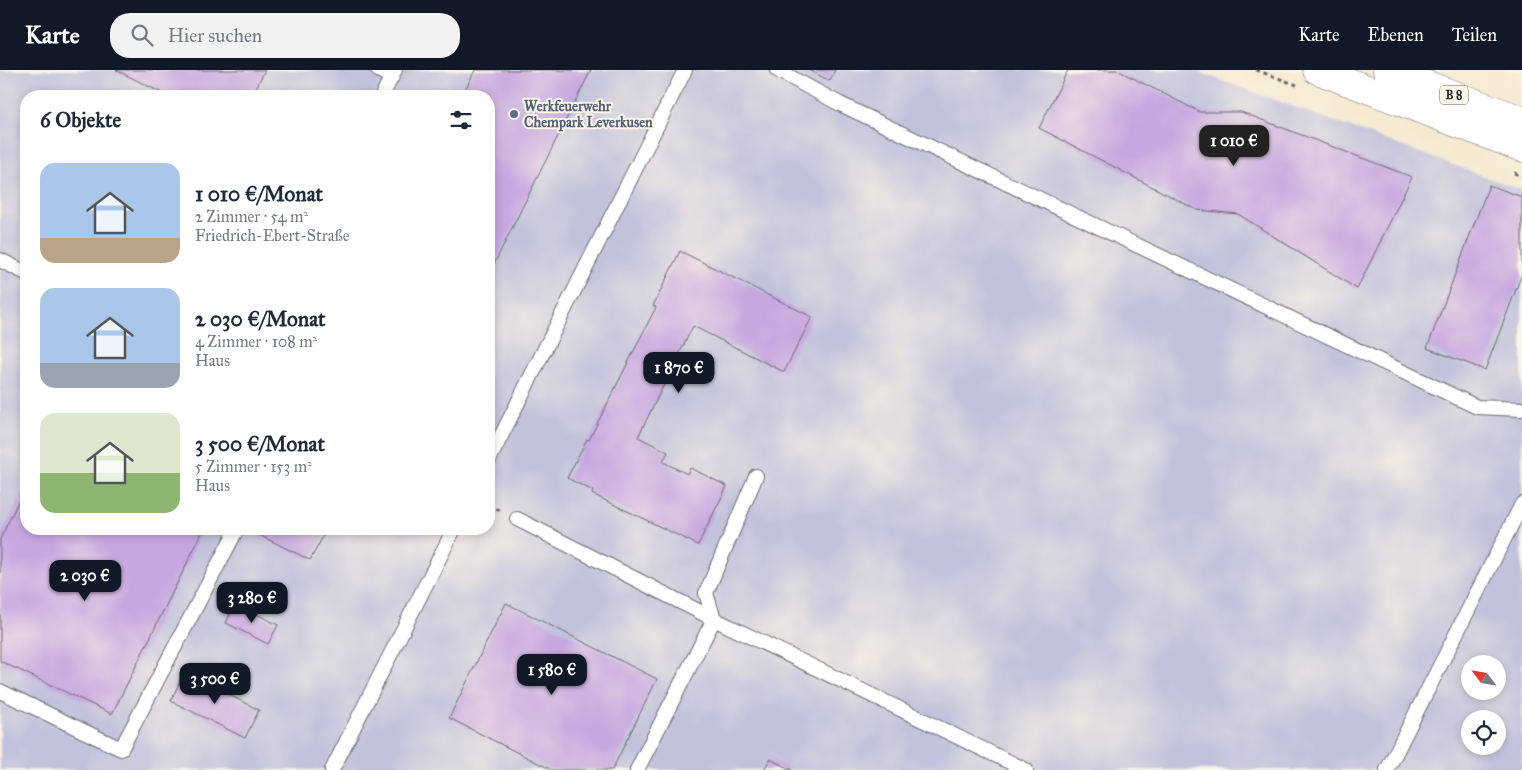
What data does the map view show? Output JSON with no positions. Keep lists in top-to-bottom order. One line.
{"streets":{"main road":["B 8"]},"places":["Werkfeuerwehr Chempark Leverkusen"],"north":"top left","page":{"header":"Karte","search":"Hier suchen","nav":["Karte","Ebenen","Teilen"],"heading":"6 Objekte","price":["1 010 €","1 870 €","2 030 €","3 280 €","1 580 €","3 500 €"],"list":[{"name":"1 010 €/Monat","note":"2 Zimmer · 54 m² · Friedrich-Ebert-Straße"},{"name":"2 030 €/Monat","note":"4 Zimmer · 108 m² · Haus"},{"name":"3 500 €/Monat","note":"5 Zimmer · 153 m² · Haus"}]}}
